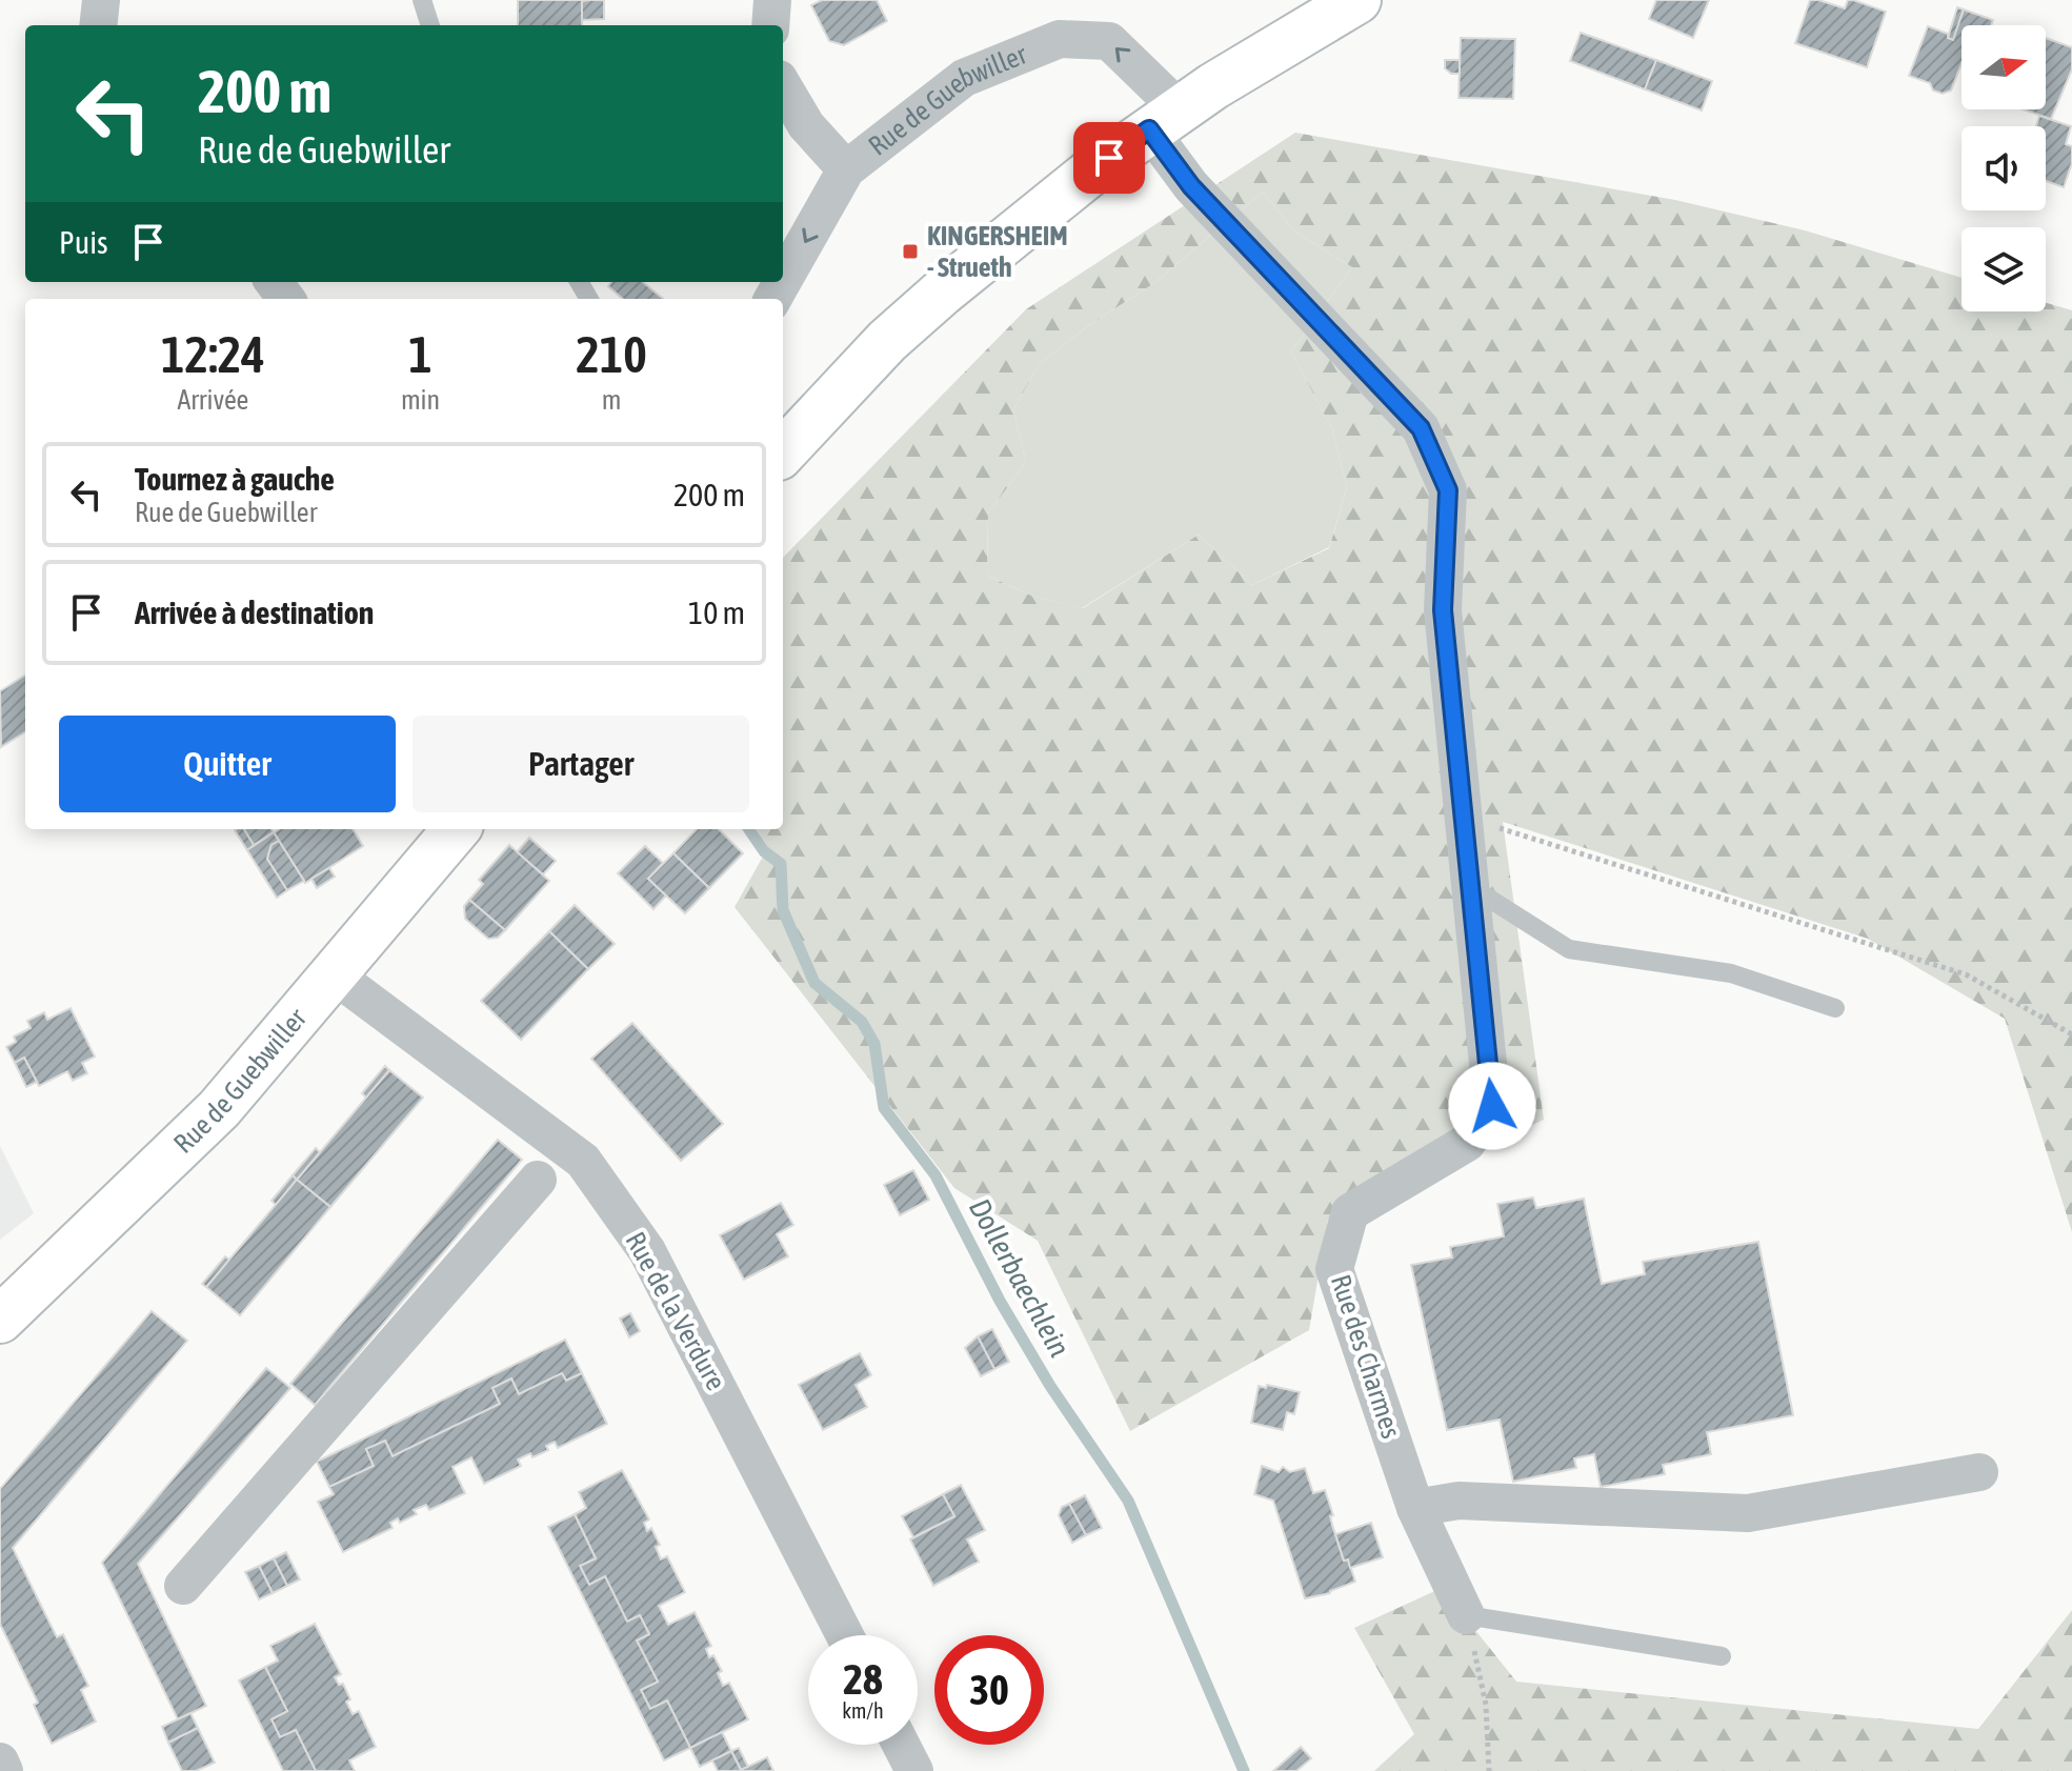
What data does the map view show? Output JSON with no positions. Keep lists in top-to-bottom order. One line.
{"streets":{"main road":["Rue de Guebwiller"],"street":["Rue de la Verdure","Rue des Charmes"]},"crossings":[["Rue de Guebwiller","Rue de la Verdure"],["Rue de Guebwiller","Rue des Charmes"]],"water":["Dollerbaechlein"],"places":{"transit":["KINGERSHEIM - Strueth"]},"north":"right","page":{"turn":["200 m","Rue de Guebwiller"],"then":"Puis","eta":["12:24","Arrivée","1","min","210","m"],"list":[{"name":"Tournez à gauche","note":"Rue de Guebwiller","value":"200 m"},{"name":"Arrivée à destination","value":"10 m"}],"buttons":["Quitter","Partager"],"speed":"28 km/h","limit":"30"}}
